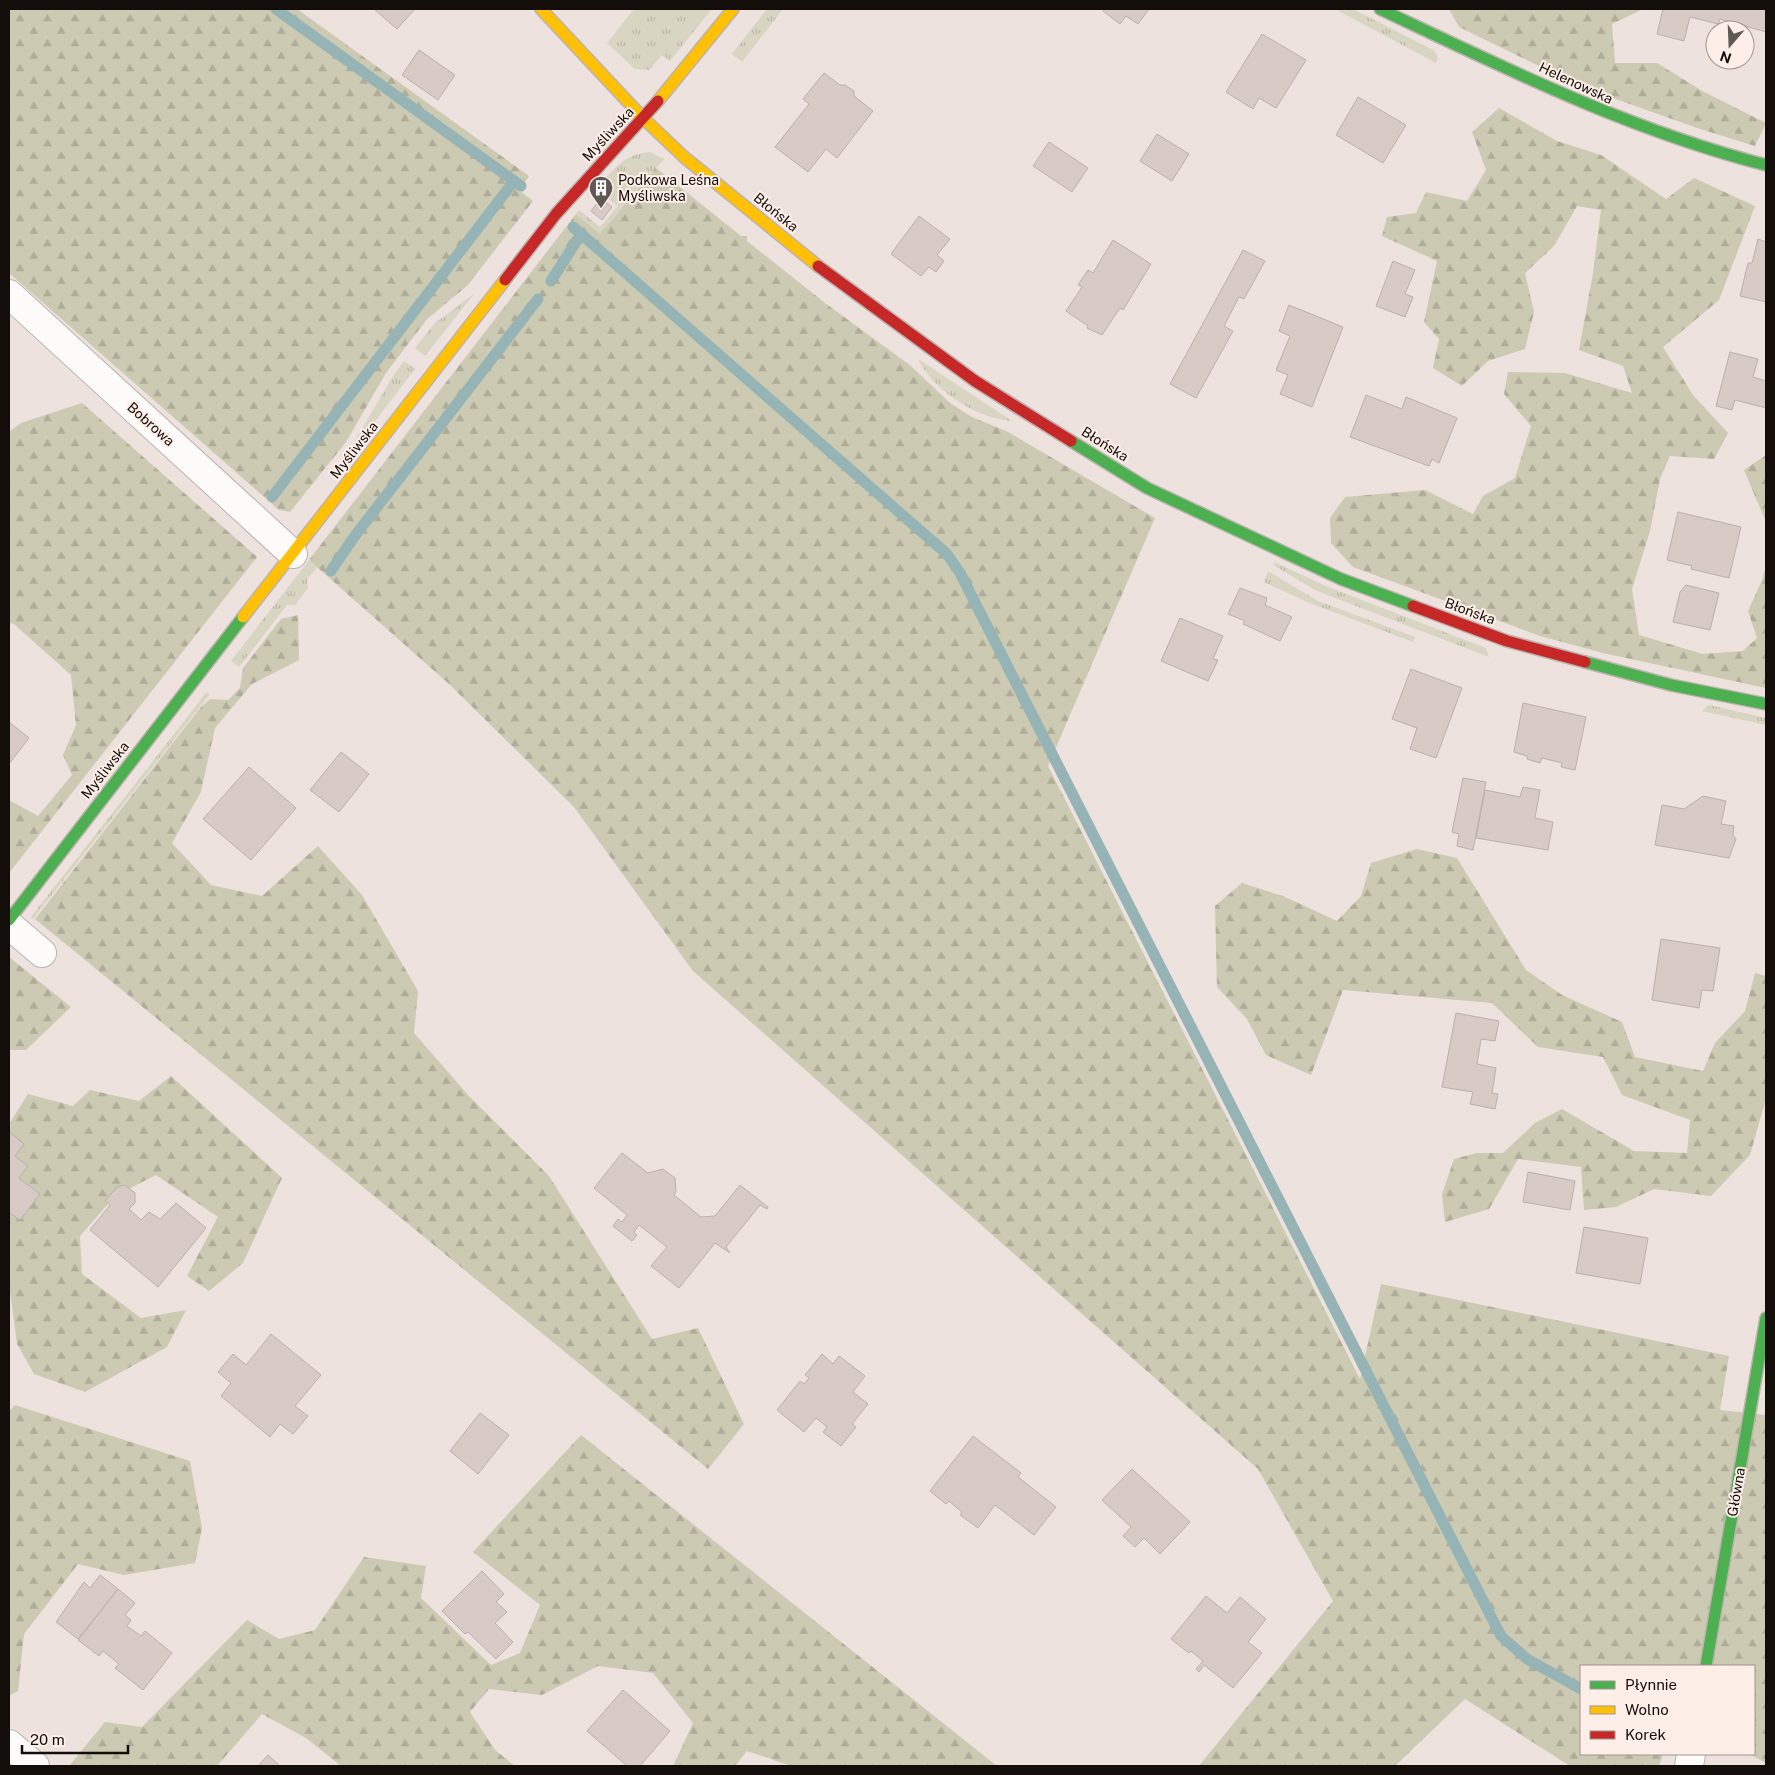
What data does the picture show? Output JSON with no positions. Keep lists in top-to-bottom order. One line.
{"streets":{"street":["Helenowska","Myśliwska","Błońska","Bobrowa","Główna"]},"crossings":[["Myśliwska","Błońska"],["Myśliwska","Bobrowa"]],"places":{"building":["Podkowa Leśna Myśliwska"]},"legend":["Płynnie","Wolno","Korek"],"scale_bar":"20 m","north":"bottom"}
